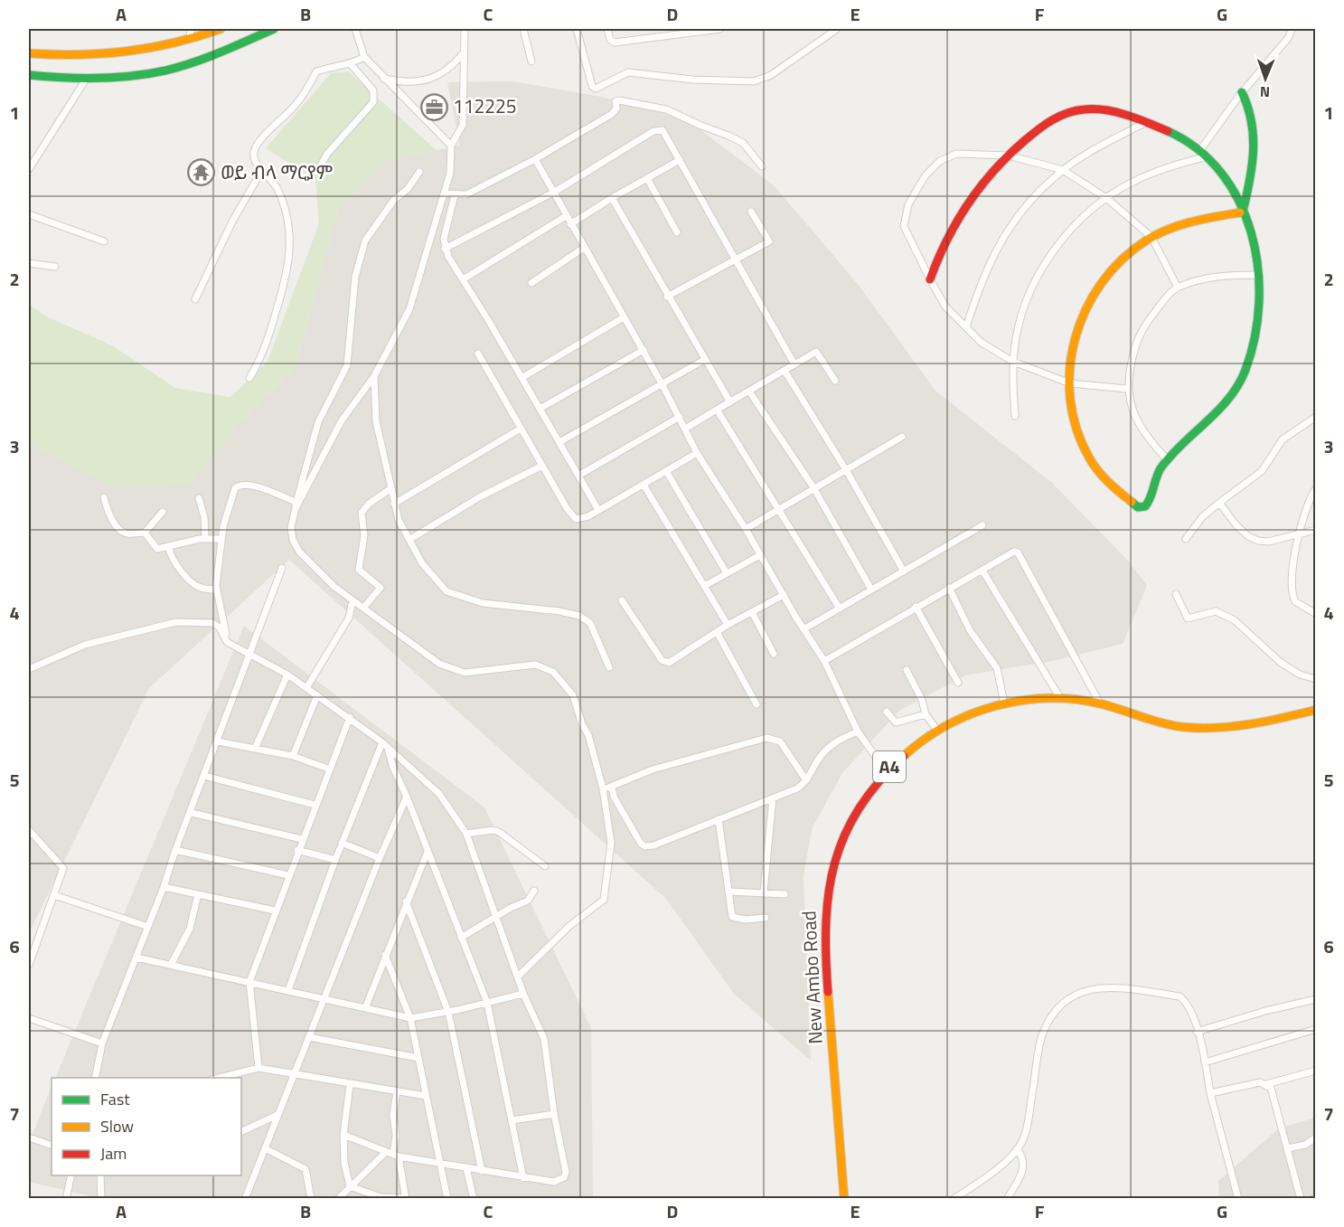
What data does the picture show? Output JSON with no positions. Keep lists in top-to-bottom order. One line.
{"streets":{"main road":["A4","New Ambo Road"]},"places":{"office":["112225"],"temple":["ወይ ብላ ማርያም"]},"legend":["Fast","Slow","Jam"],"north":"bottom","grid":{"columns":["A","B","C","D","E","F","G"],"rows":["1","2","3","4","5","6","7"]}}
